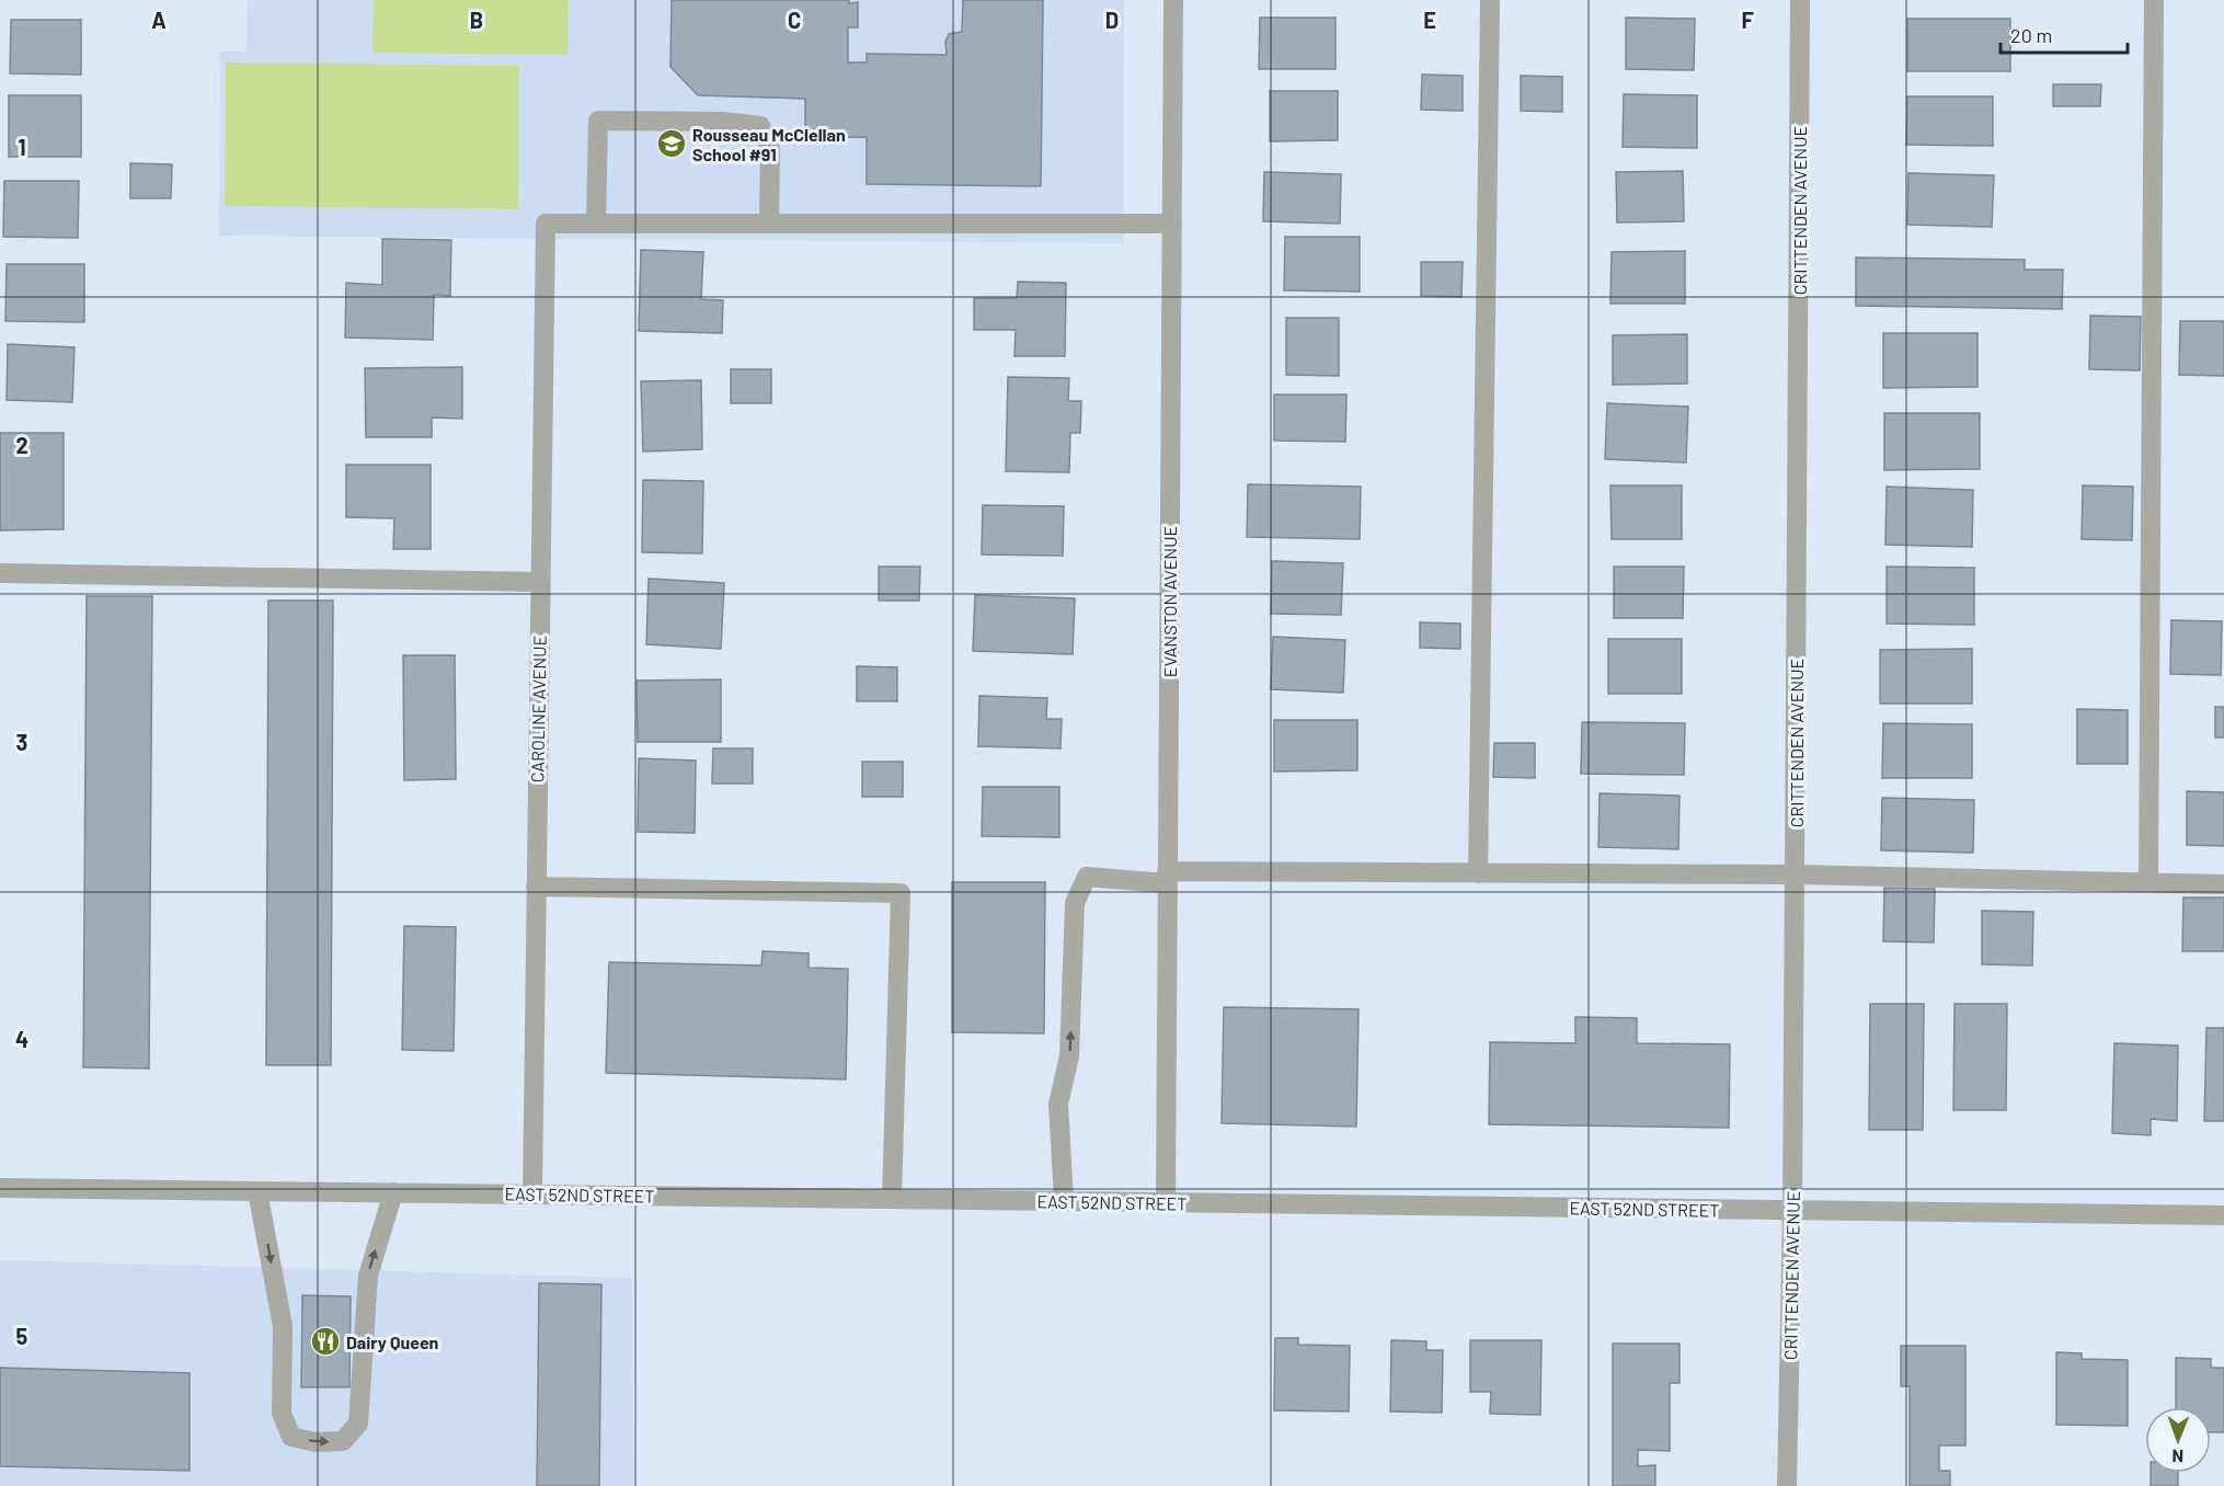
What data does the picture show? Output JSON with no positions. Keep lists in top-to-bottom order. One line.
{"streets":{"street":["CRITTENDEN AVENUE","EVANSTON AVENUE","CAROLINE AVENUE","EAST 52ND STREET"]},"crossings":[["CRITTENDEN AVENUE","EAST 52ND STREET"],["EVANSTON AVENUE","EAST 52ND STREET"],["CAROLINE AVENUE","EAST 52ND STREET"]],"places":{"school or university":["Rousseau McClellan School #91"],"restaurant":["Dairy Queen"]},"scale_bar":"20 m","north":"bottom","grid":{"columns":["A","B","C","D","E","F"],"rows":["1","2","3","4","5"]}}
